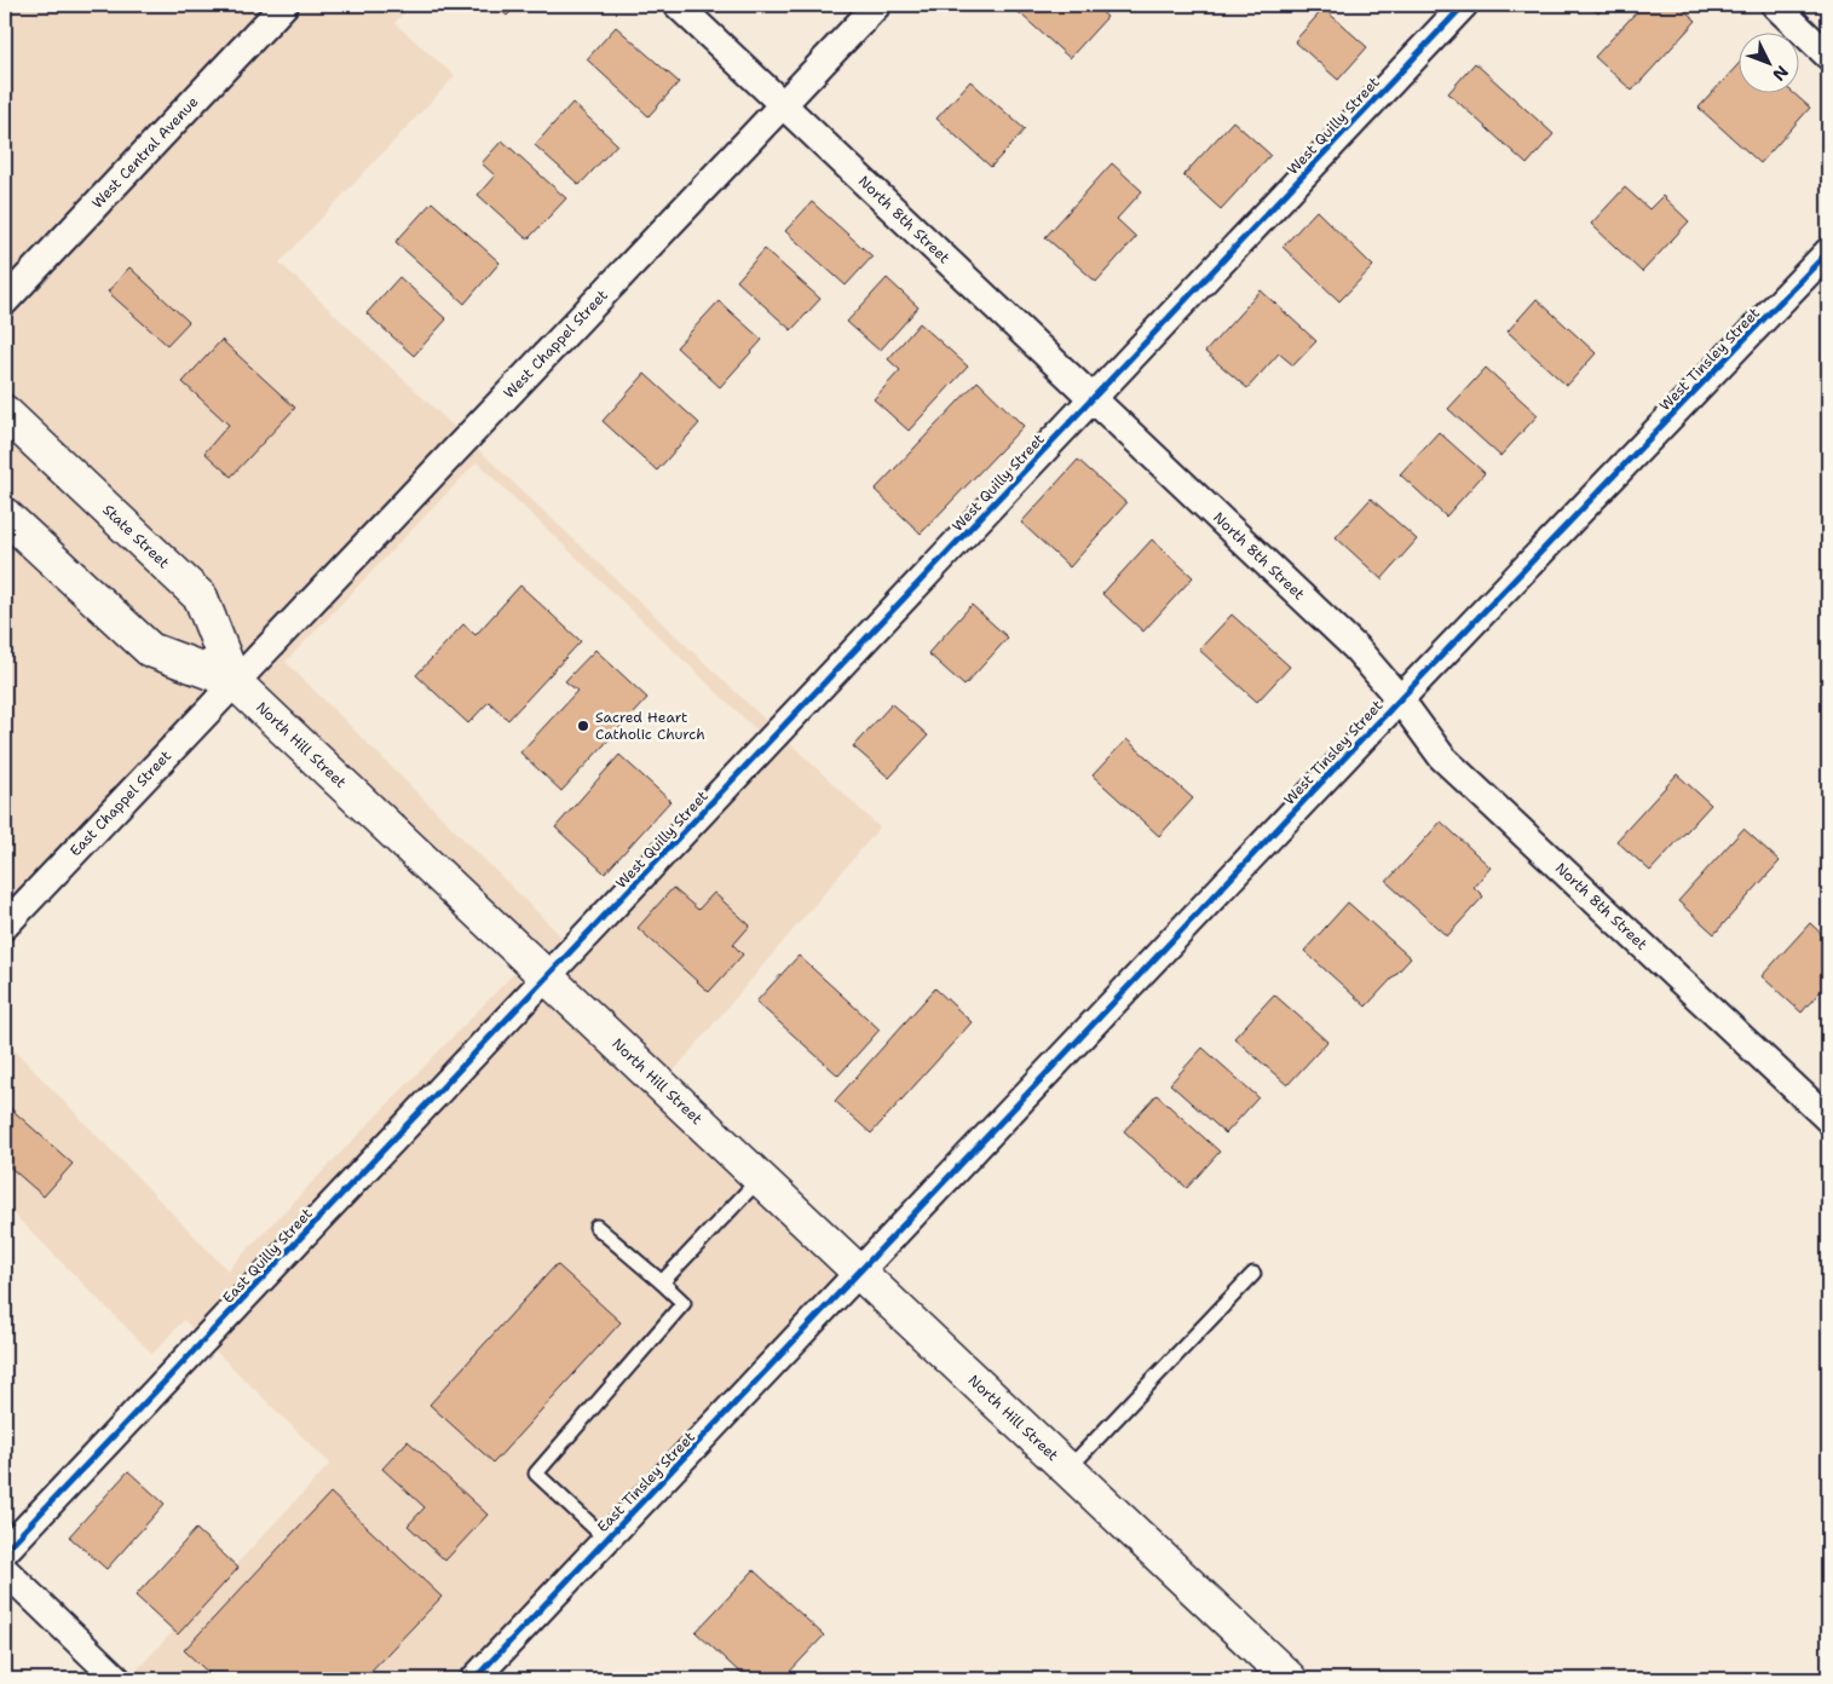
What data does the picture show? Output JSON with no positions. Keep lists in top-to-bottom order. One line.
{"streets":{"street":["West Quilly Street","West Central Avenue","North 8th Street","West Chappel Street","West Tinsley Street","State Street","North Hill Street","East Chappel Street","East Quilly Street","East Tinsley Street"]},"crossings":[["West Quilly Street","North 8th Street"],["West Quilly Street","North Hill Street"],["West Quilly Street","East Quilly Street"],["North 8th Street","West Chappel Street"],["North 8th Street","West Tinsley Street"],["West Chappel Street","State Street"],["West Chappel Street","North Hill Street"],["West Chappel Street","East Chappel Street"],["West Tinsley Street","North Hill Street"],["West Tinsley Street","East Tinsley Street"],["State Street","North Hill Street"],["State Street","East Chappel Street"],["North Hill Street","East Chappel Street"],["North Hill Street","East Quilly Street"],["North Hill Street","East Tinsley Street"]],"places":["Sacred Heart Catholic Church"],"north":"bottom right"}
